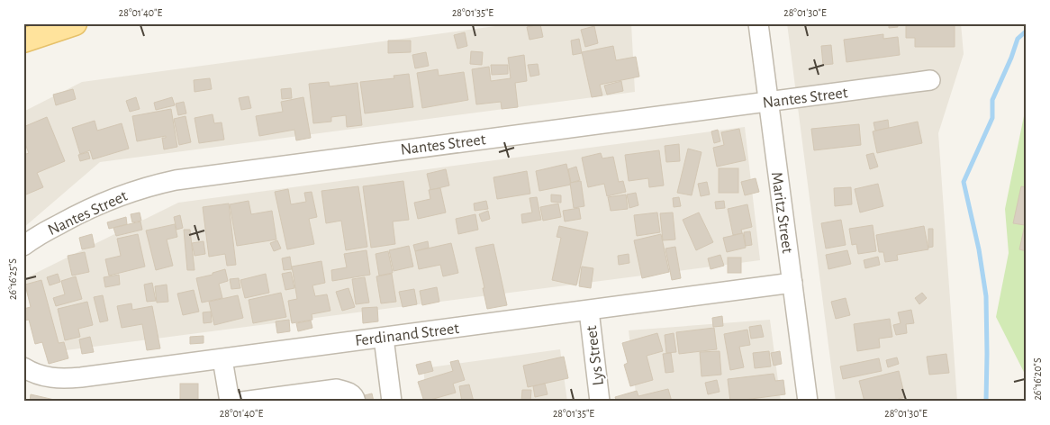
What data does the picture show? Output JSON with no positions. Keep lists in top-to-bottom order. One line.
{"streets":{"street":["Nantes Street","Maritz Street","Ferdinand Street","Lys Street"]},"crossings":[["Nantes Street","Maritz Street"],["Maritz Street","Ferdinand Street"],["Ferdinand Street","Lys Street"]],"coordinates":["28°01'40\"E","28°01'35\"E","28°01'30\"E","26°16'25\"S","26°16'20\"S"]}
